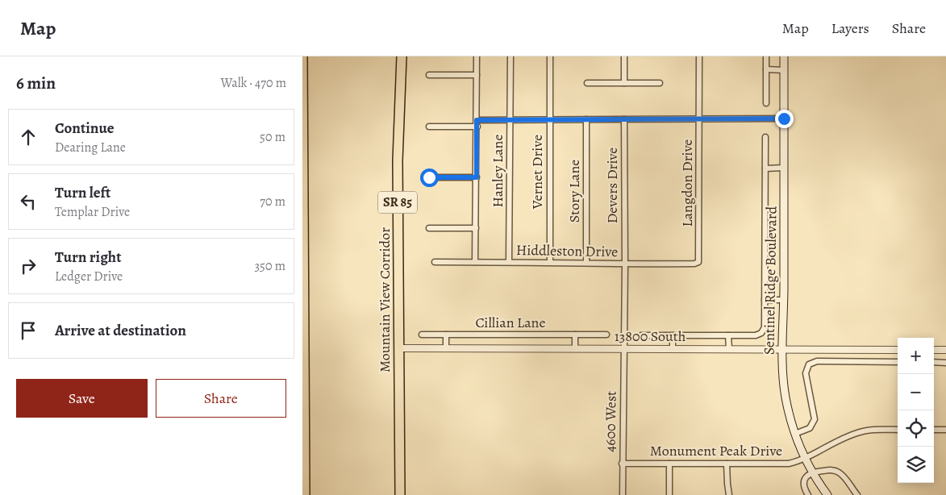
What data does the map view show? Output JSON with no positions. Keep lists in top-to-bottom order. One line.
{"streets":{"highway":["SR 85","Mountain View Corridor"],"main road":["Sentinel Ridge Boulevard"],"street":["Hanley Lane","Vernet Drive","Langdon Drive","Devers Drive","Story Lane","Hiddleston Drive","Cillian Lane","13800 South","4600 West","Monument Peak Drive"]},"crossings":[["Hanley Lane","Hiddleston Drive"],["Vernet Drive","Hiddleston Drive"],["Langdon Drive","Hiddleston Drive"],["Devers Drive","Hiddleston Drive"],["Devers Drive","13800 South"],["Devers Drive","4600 West"],["Story Lane","Hiddleston Drive"],["Sentinel Ridge Boulevard","13800 South"],["Sentinel Ridge Boulevard","Monument Peak Drive"],["Mountain View Corridor","13800 South"],["13800 South","4600 West"],["4600 West","Monument Peak Drive"]],"page":{"header":"Map","nav":["Map","Layers","Share"],"heading":["6 min","Walk · 470 m"],"list":[["Continue","Dearing Lane","50 m"],["Turn left","Templar Drive","70 m"],["Turn right","Ledger Drive","350 m"],"Arrive at destination"],"map_buttons":["+","−"],"buttons":["Save","Share"]}}
